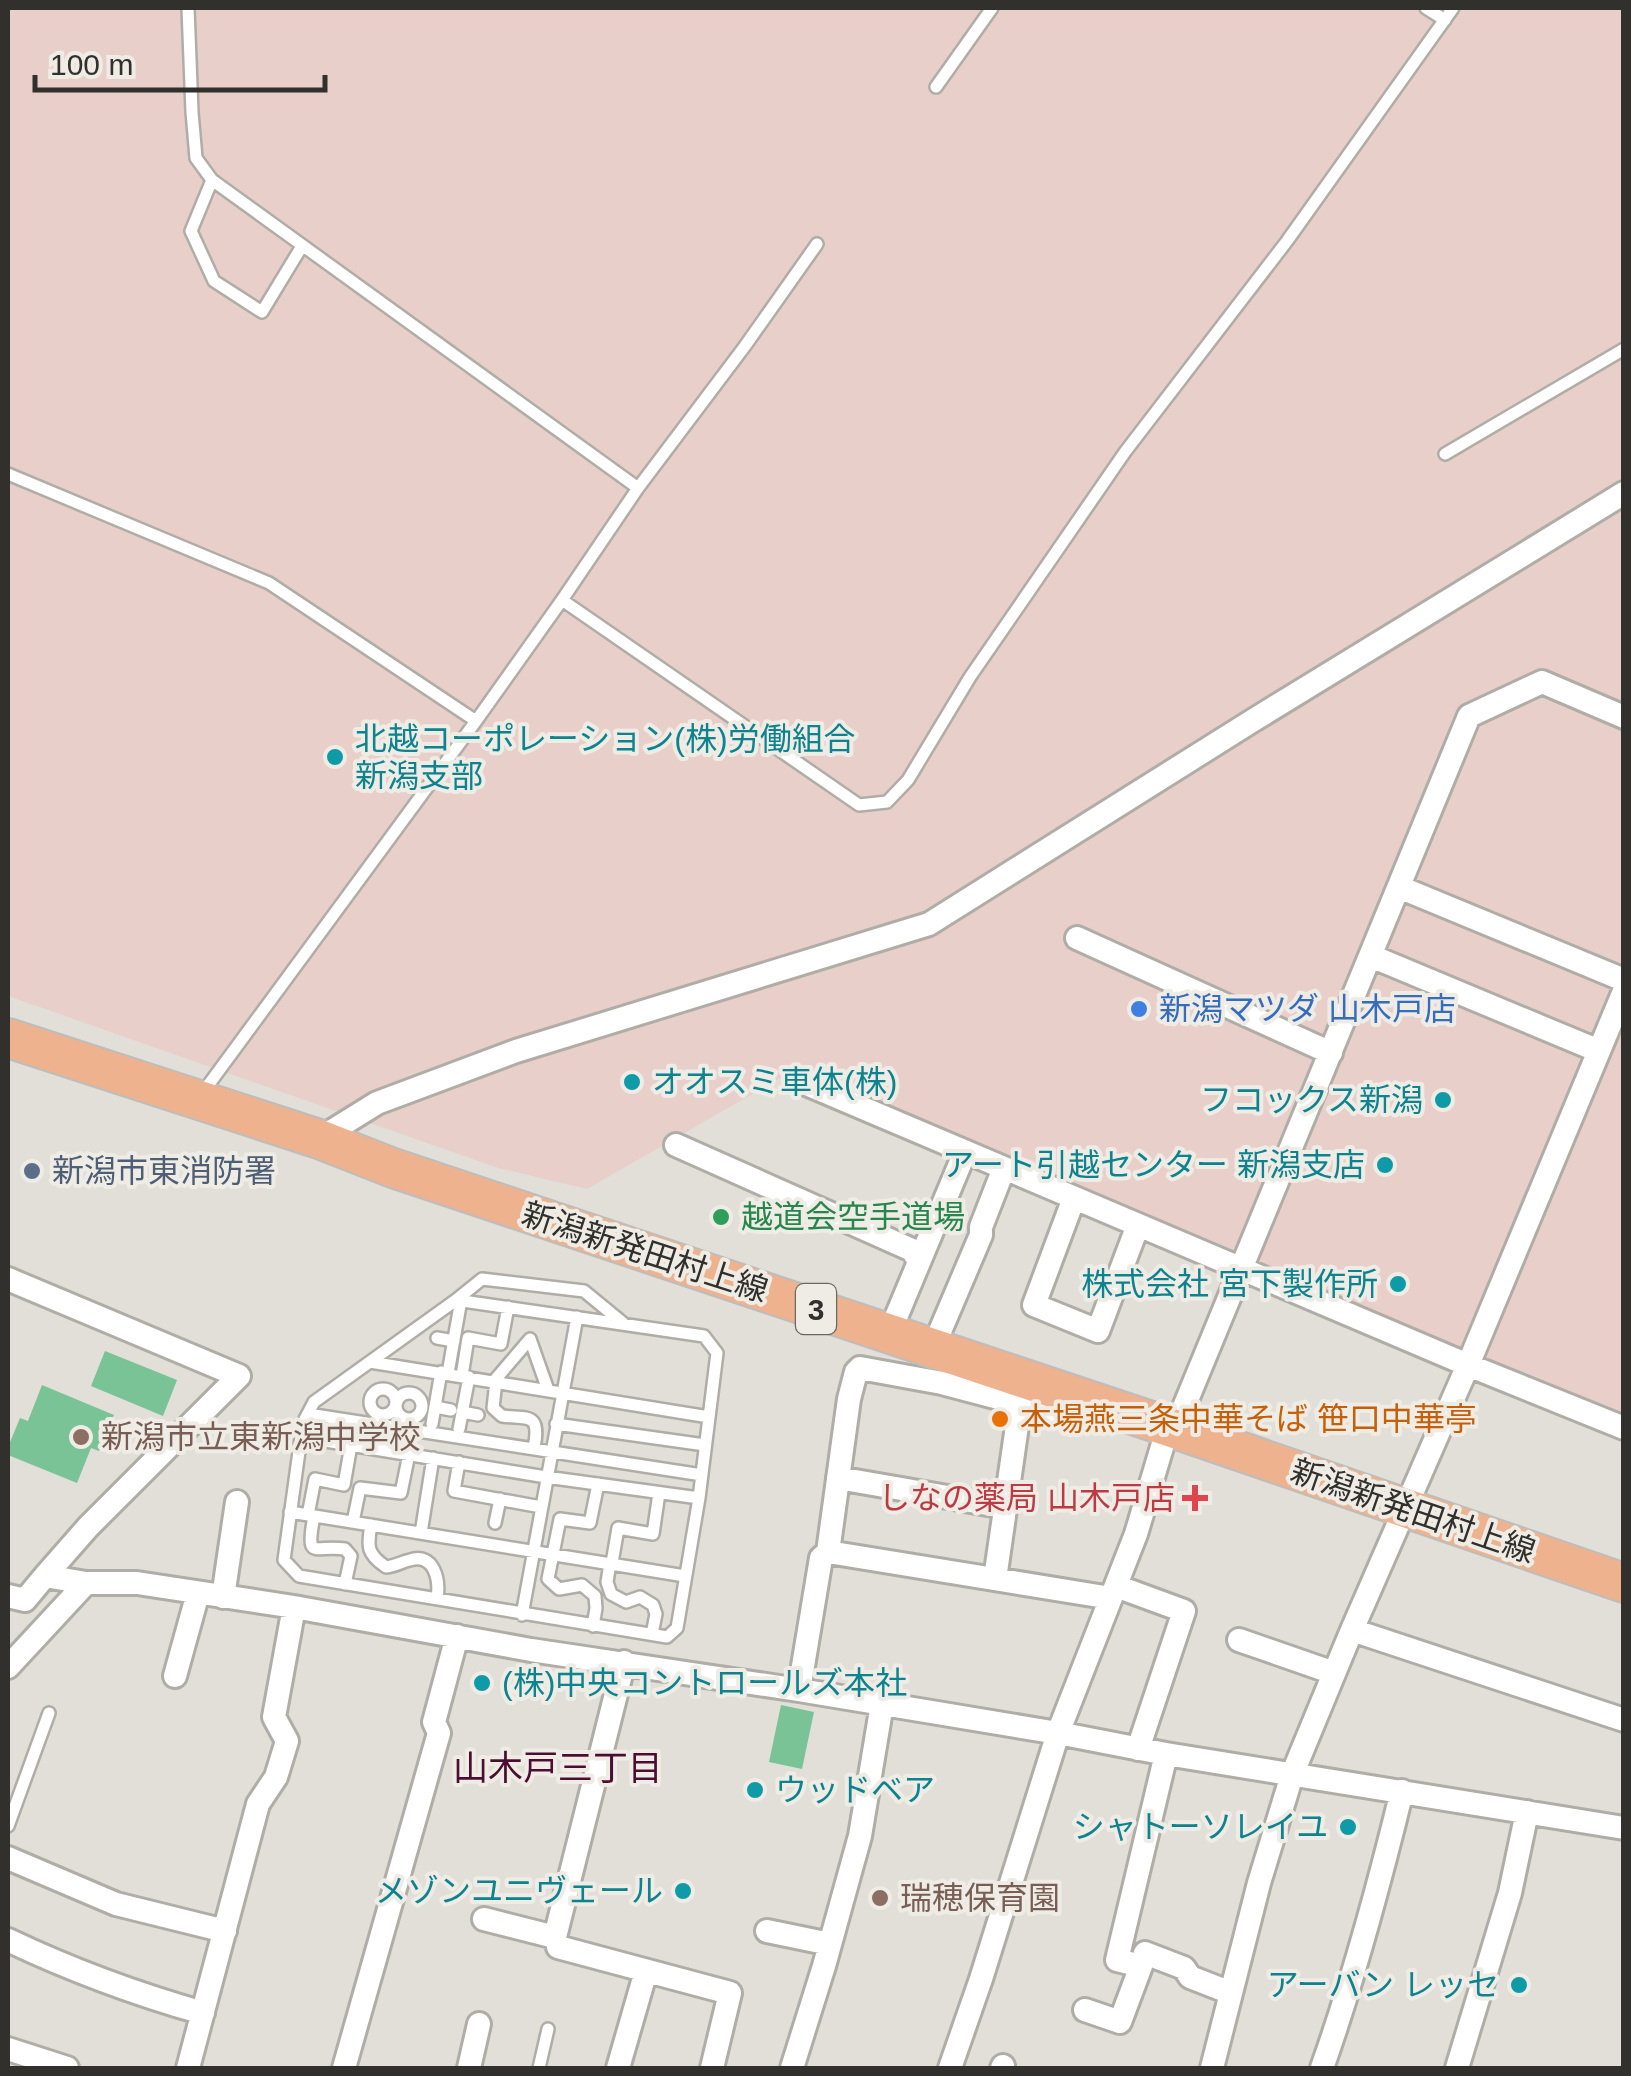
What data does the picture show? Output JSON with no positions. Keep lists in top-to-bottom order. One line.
{"streets":{"main road":["新潟新発田村上線","3"]},"districts":["山木戸三丁目"],"places":{"other":["北越コーポレーション(株)労働組合 新潟支部","新潟マツダ 山木戸店","オオスミ車体(株)","フコックス新潟","アート引越センター 新潟支店","新潟市東消防署","越道会空手道場","株式会社 宮下製作所","本場燕三条中華そば 笹口中華亭","新潟市立東新潟中学校","(株)中央コントロールズ本社","ウッドベア","シャトーソレイユ","メゾンユニヴェール","瑞穂保育園","アーバン レッセ"],"health":["しなの薬局 山木戸店"]},"scale_bar":"100 m"}
